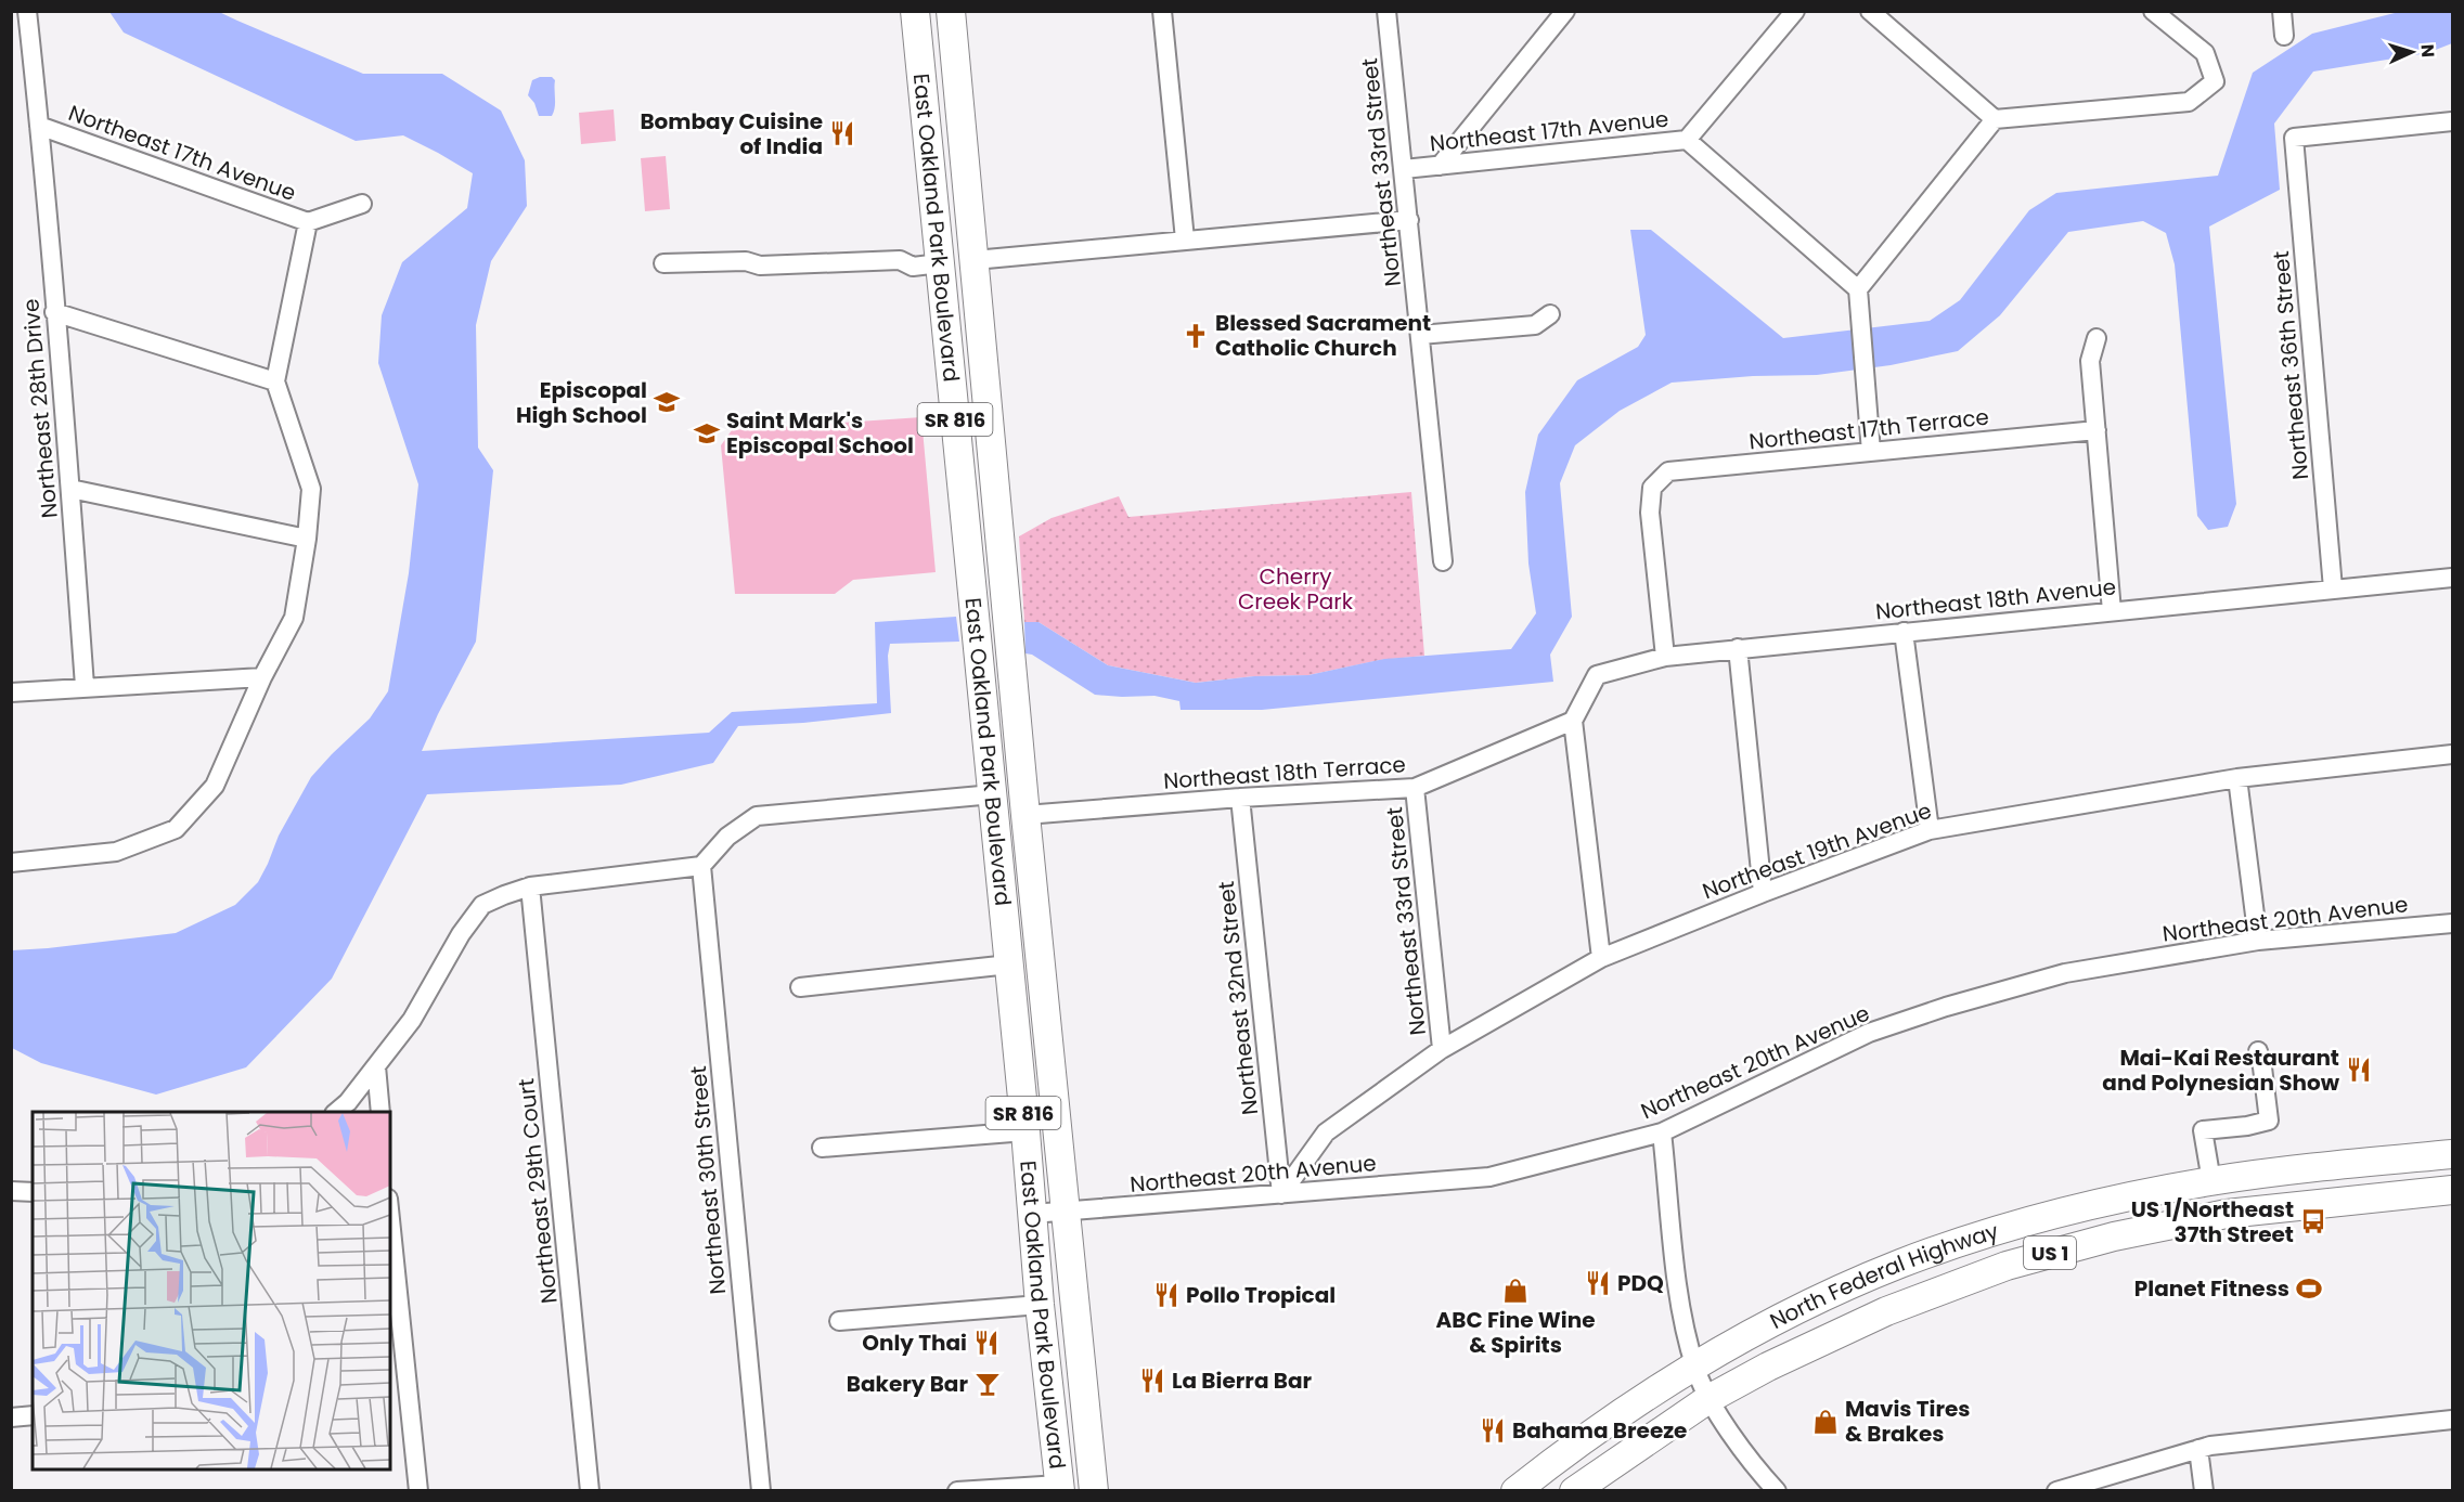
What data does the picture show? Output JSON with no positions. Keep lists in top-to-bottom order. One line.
{"streets":{"main road":["East Oakland Park Boulevard","SR 816","US 1","North Federal Highway"],"street":["Northeast 17th Avenue","Northeast 33rd Street","Northeast 36th Street","Northeast 28th Drive","Northeast 17th Terrace","Northeast 18th Avenue","Northeast 18th Terrace","Northeast 19th Avenue","Northeast 20th Avenue","Northeast 32nd Street","Northeast 30th Street","Northeast 29th Court"]},"crossings":[["Northeast 17th Avenue","Northeast 33rd Street"],["Northeast 17th Avenue","Northeast 28th Drive"],["Northeast 33rd Street","Northeast 18th Terrace"],["Northeast 33rd Street","Northeast 19th Avenue"],["East Oakland Park Boulevard","Northeast 18th Terrace"],["East Oakland Park Boulevard","Northeast 20th Avenue"],["Northeast 36th Street","Northeast 18th Avenue"],["Northeast 17th Terrace","Northeast 18th Avenue"],["Northeast 18th Avenue","Northeast 18th Terrace"],["Northeast 18th Terrace","Northeast 32nd Street"],["Northeast 19th Avenue","Northeast 20th Avenue"],["Northeast 19th Avenue","Northeast 32nd Street"],["Northeast 20th Avenue","Northeast 32nd Street"]],"parks":["Cherry Creek Park"],"places":{"restaurant":["Bombay Cuisine of India","Mai-Kai Restaurant and Polynesian Show","PDQ","Pollo Tropical","Only Thai","La Bierra Bar","Bahama Breeze"],"church":["Blessed Sacrament Catholic Church"],"school or university":["Episcopal High School","Saint Mark's Episcopal School"],"bus stop":["US 1/Northeast 37th Street"],"sports":["Planet Fitness"],"shop":["ABC Fine Wine & Spirits","Mavis Tires & Brakes"],"bar":["Bakery Bar"]},"north":"right"}
